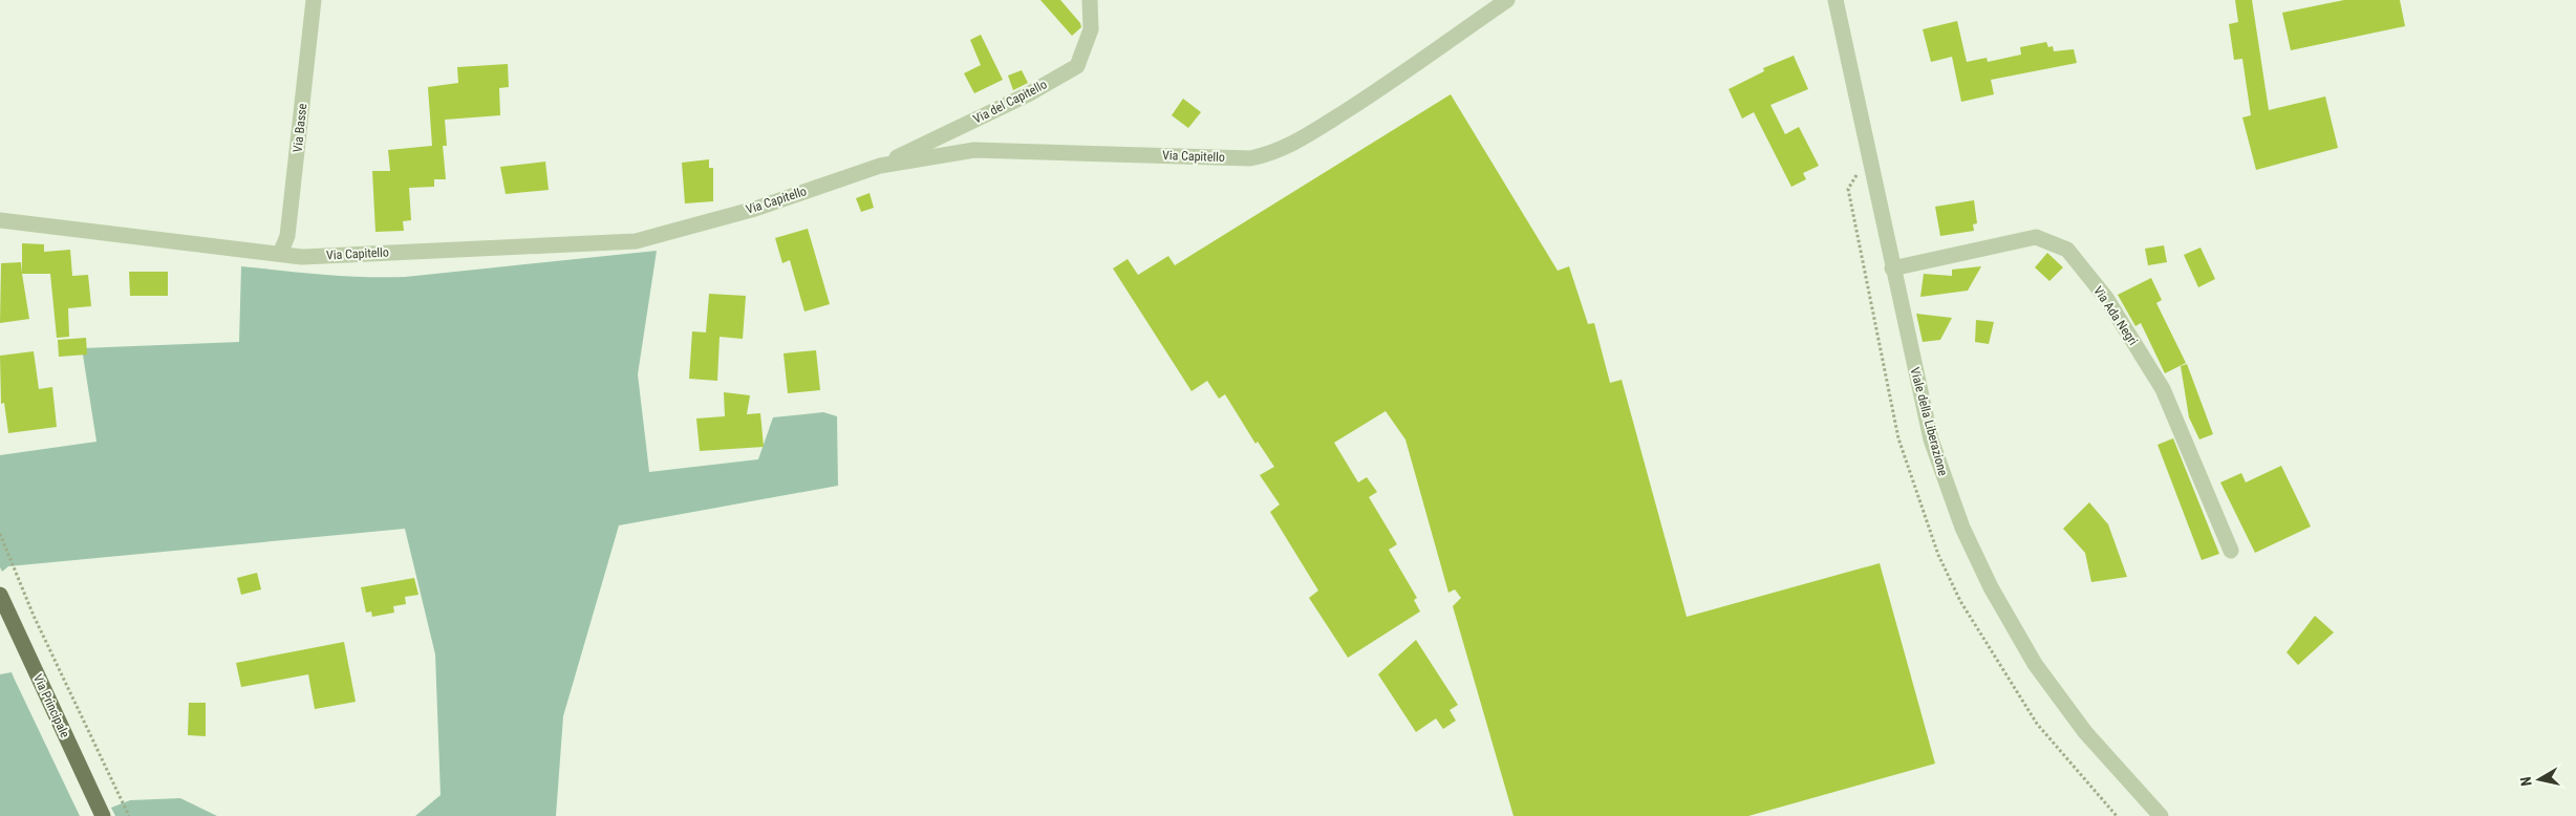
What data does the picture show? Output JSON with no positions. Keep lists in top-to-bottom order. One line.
{"streets":{"main road":["Via Principale"],"street":["Via del Capitello","Via Basse","Via Capitello","Via Ada Negri","Viale della Liberazione"]},"crossings":[["Via del Capitello","Via Capitello"],["Via Basse","Via Capitello"],["Via Ada Negri","Viale della Liberazione"]],"north":"left"}
